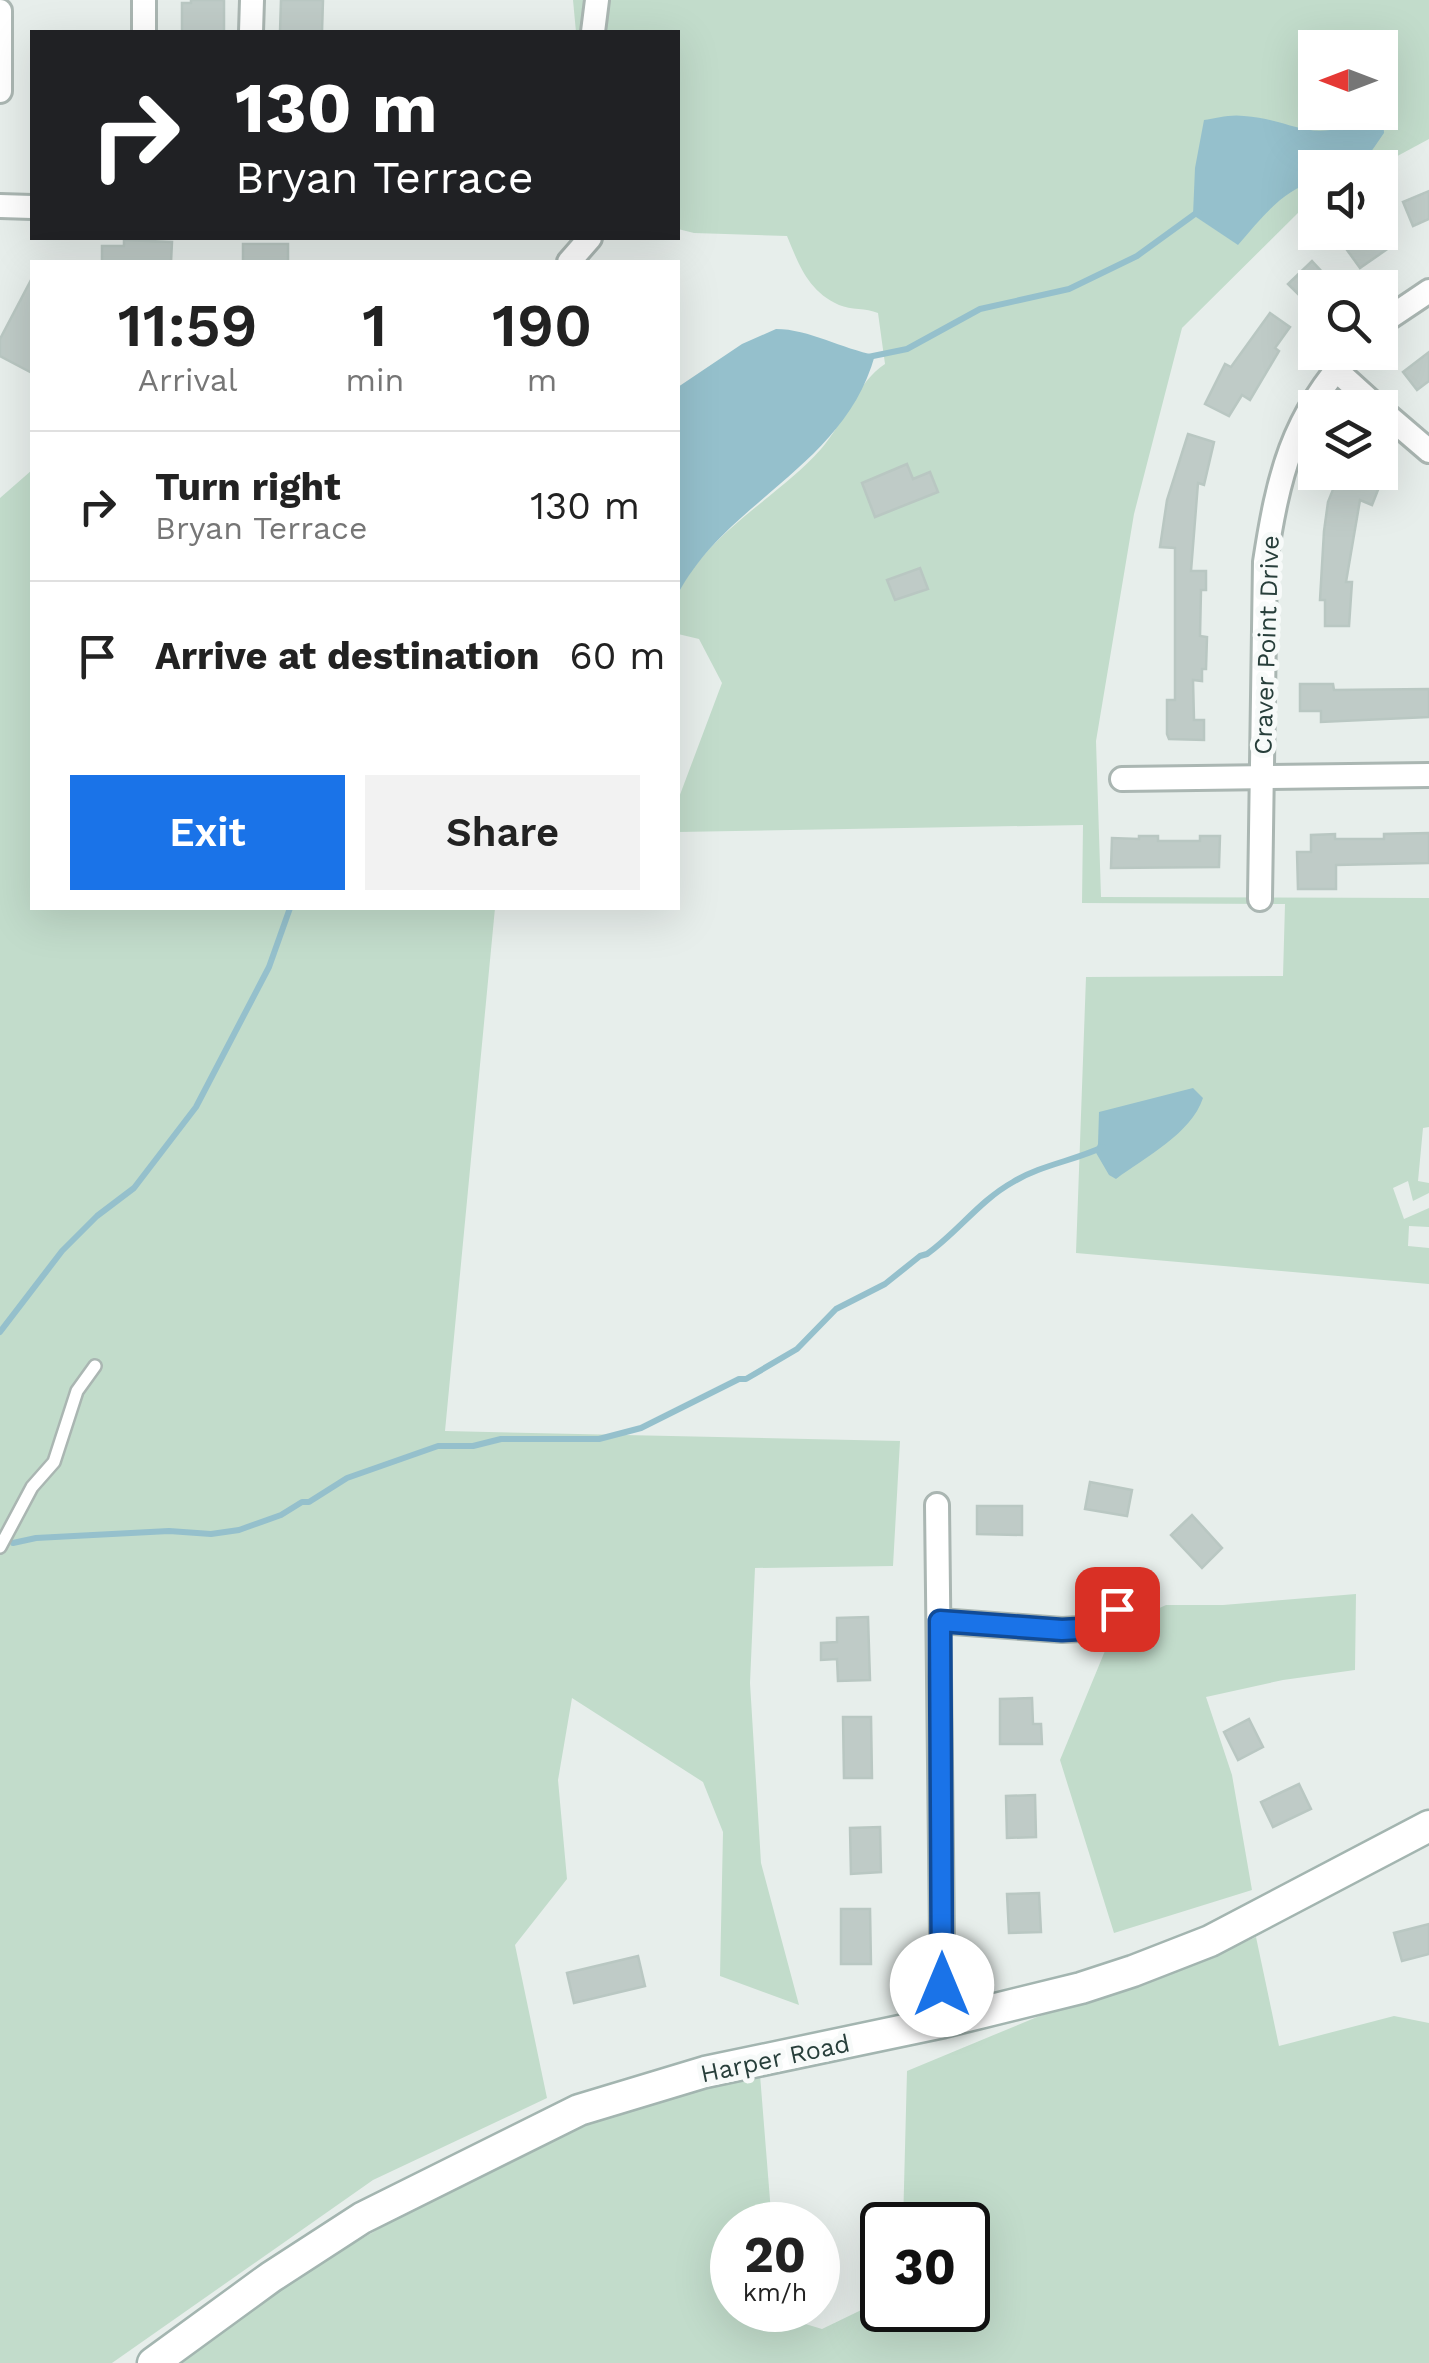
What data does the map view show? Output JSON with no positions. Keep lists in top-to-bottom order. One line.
{"streets":{"street":["Craver Point Drive","Harper Road"]},"north":"left","page":{"turn":["130 m","Bryan Terrace"],"eta":["11:59","Arrival","1","min","190","m"],"list":[{"name":"Turn right","note":"Bryan Terrace","value":"130 m"},{"name":"Arrive at destination","value":"60 m"}],"buttons":["Exit","Share"],"speed":"20 km/h","limit":"30"}}
